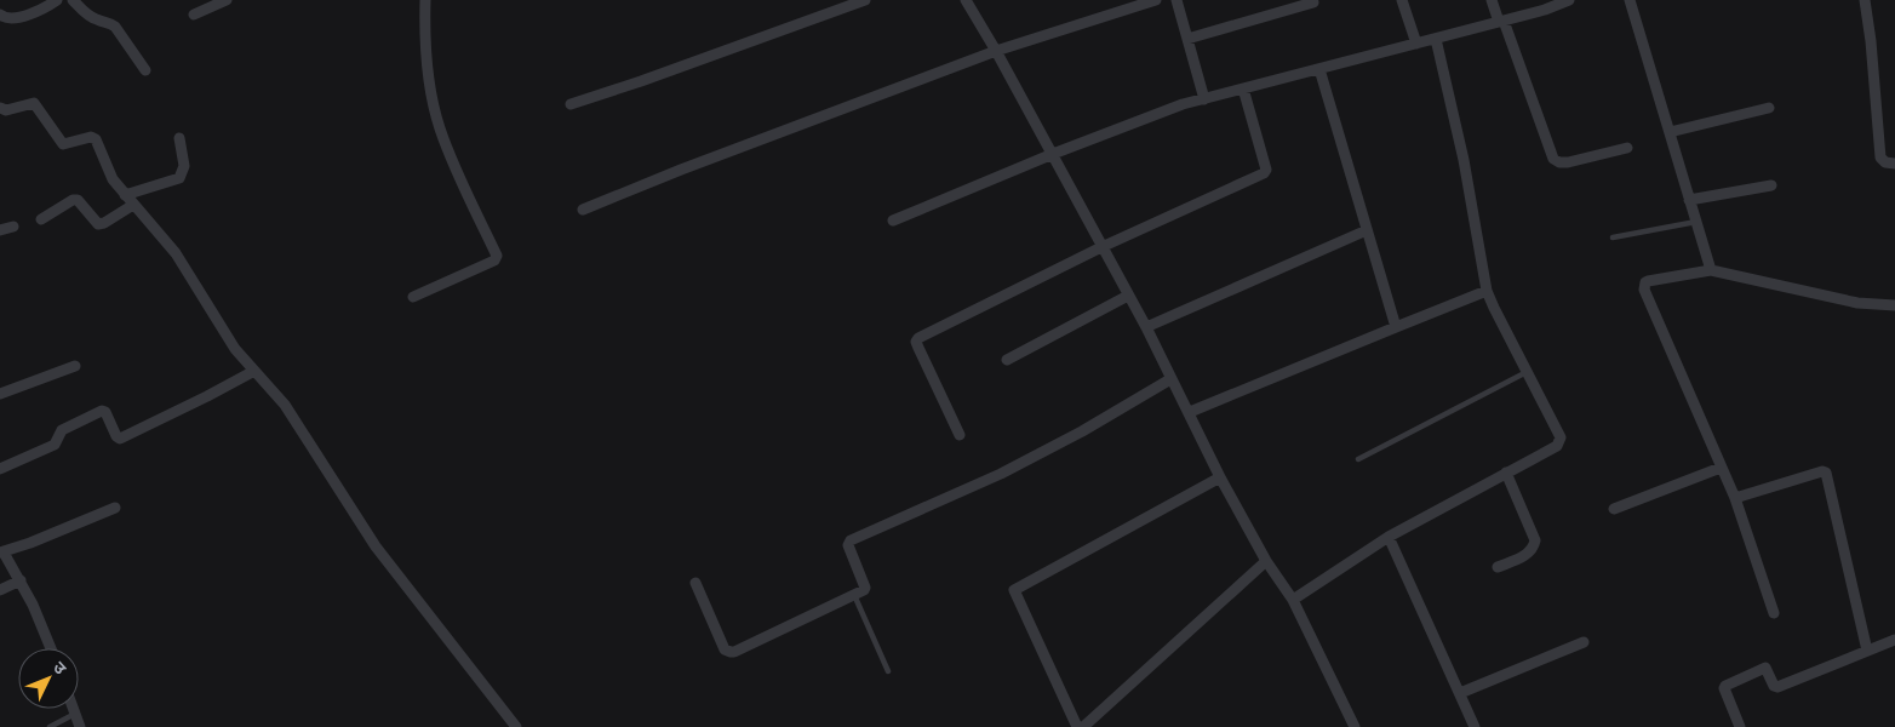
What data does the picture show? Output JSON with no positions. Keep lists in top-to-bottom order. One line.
{"north":"top right"}
